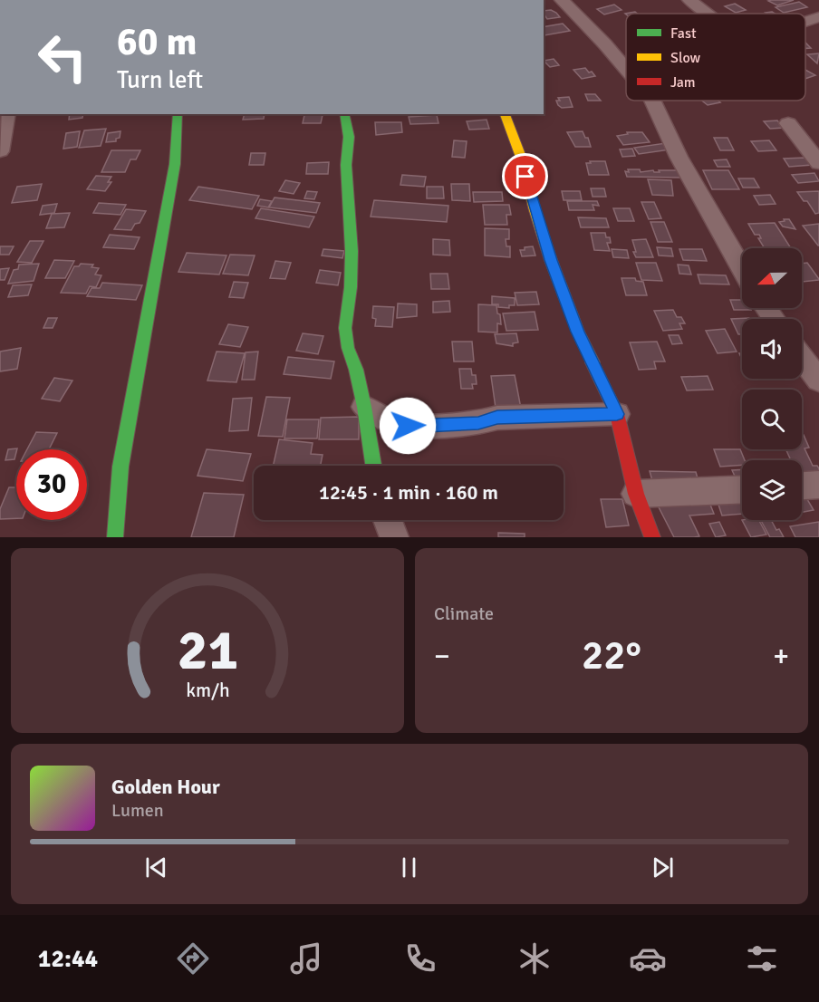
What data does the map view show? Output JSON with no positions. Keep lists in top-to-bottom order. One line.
{"legend":["Fast","Slow","Jam"],"north":"left","page":{"turn":["60 m","Turn left"],"limit":"30","trip":"12:45 · 1 min · 160 m","tile":"Climate","heat":["−","22°","+"],"song":["Golden Hour","Lumen"],"tabs":"12:44","gauge":["21","km/h"]}}
